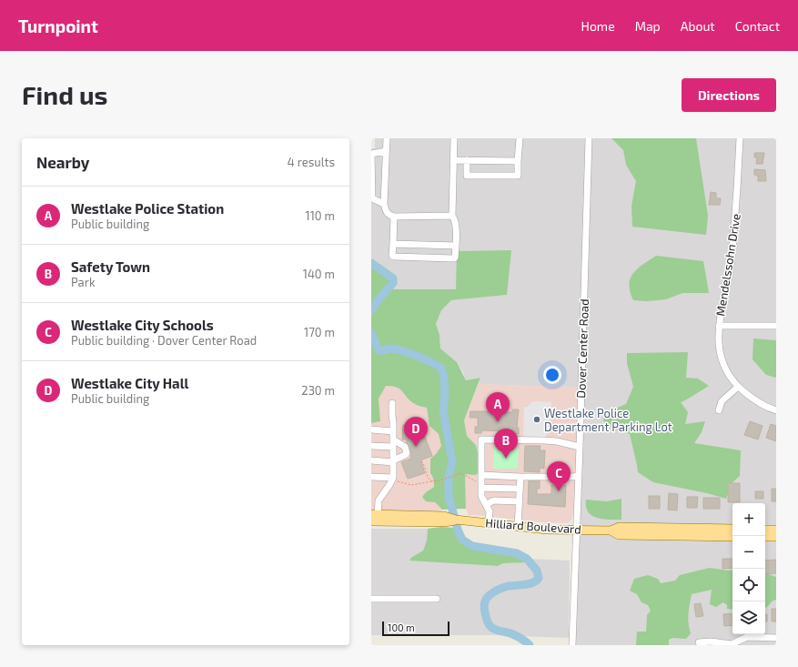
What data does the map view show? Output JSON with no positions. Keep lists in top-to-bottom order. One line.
{"streets":{"main road":["Hilliard Boulevard"],"street":["Mendelssohn Drive","Dover Center Road"]},"crossings":[["Dover Center Road","Hilliard Boulevard"]],"places":["Westlake Police Department Parking Lot"],"scale_bar":"100 m","page":{"header":"Turnpoint","nav":["Home","Map","About","Contact"],"buttons":"Directions","title":"Find us","heading":["Nearby","4 results"],"list":[{"mark":"A","name":"Westlake Police Station","note":"Public building","value":"110 m"},{"mark":"B","name":"Safety Town","note":"Park","value":"140 m"},{"mark":"C","name":"Westlake City Schools","note":"Public building · Dover Center Road","value":"170 m"},{"mark":"D","name":"Westlake City Hall","note":"Public building","value":"230 m"}],"pins":["A","D","B","C"],"map_buttons":["+","−"],"scale":"100 m"}}
